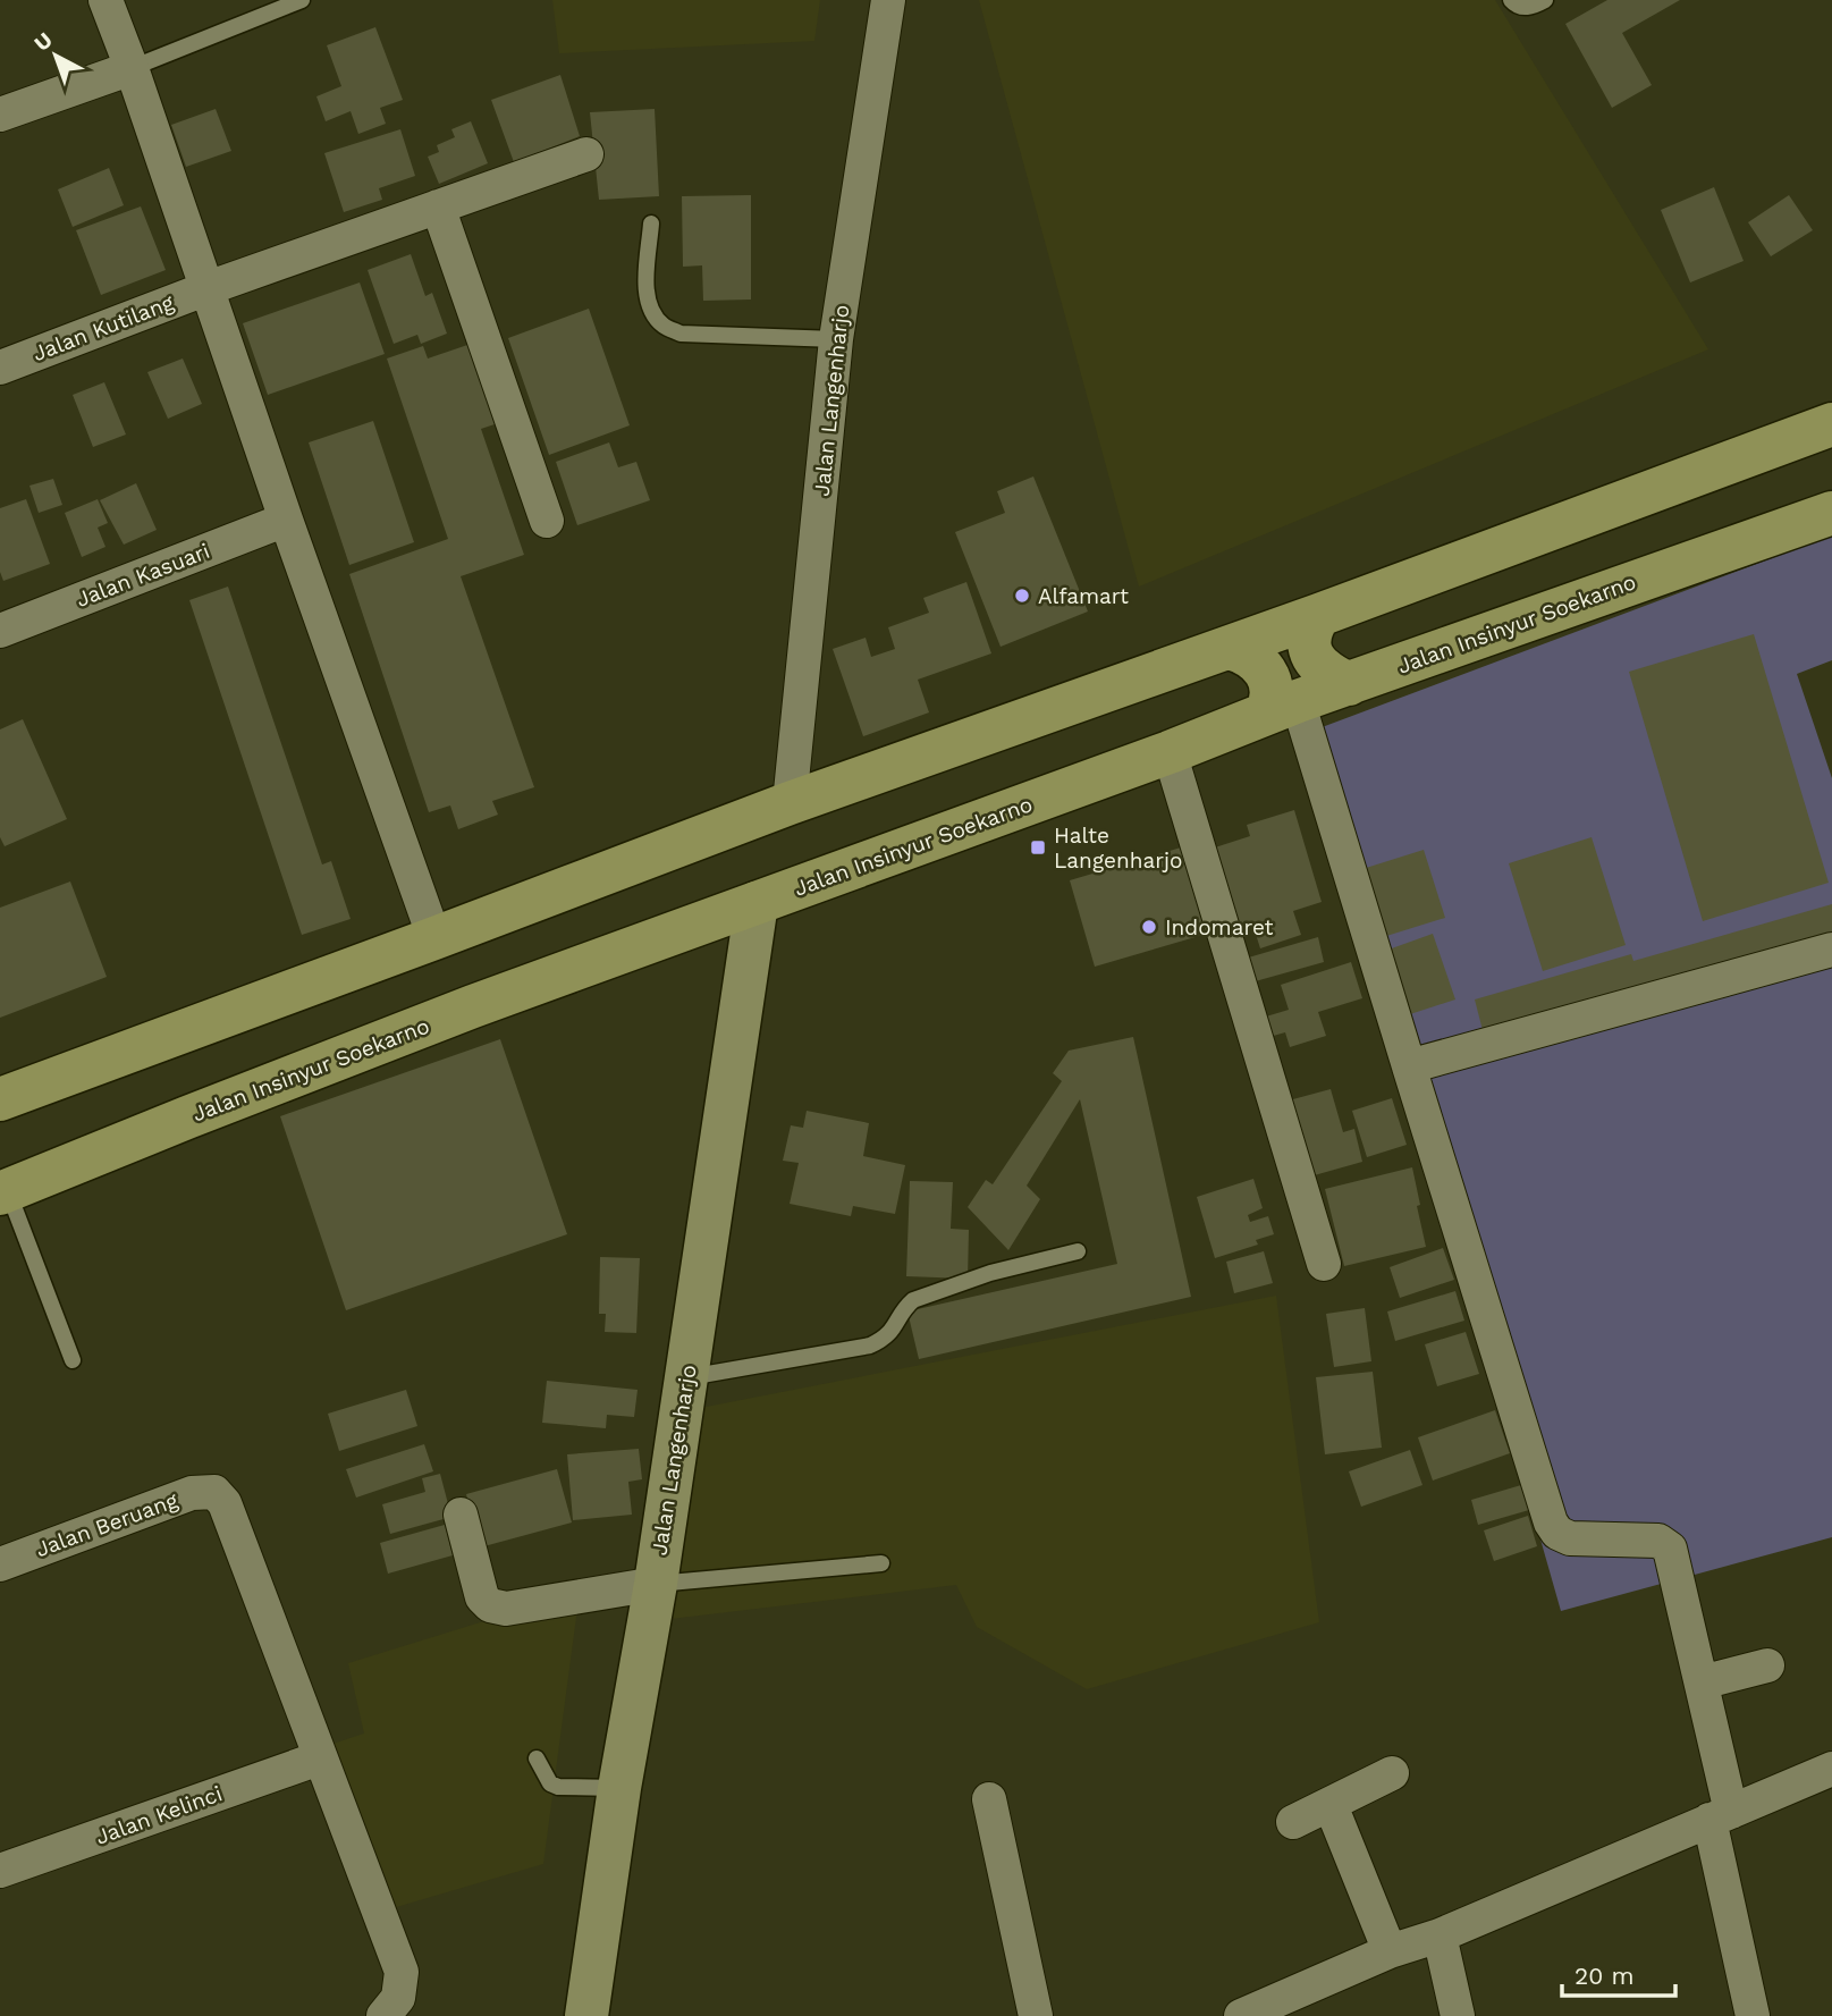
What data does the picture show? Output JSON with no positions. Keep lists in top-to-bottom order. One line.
{"streets":{"main road":["Jalan Langenharjo","Jalan Insinyur Soekarno"],"street":["Jalan Kutilang","Jalan Kasuari","Jalan Beruang","Jalan Kelinci"]},"crossings":[["Jalan Langenharjo","Jalan Insinyur Soekarno"],["Jalan Beruang","Jalan Kelinci"]],"places":{"other":["Alfamart","Indomaret"],"transit":["Halte Langenharjo"]},"scale_bar":"20 m","north":"top left"}
